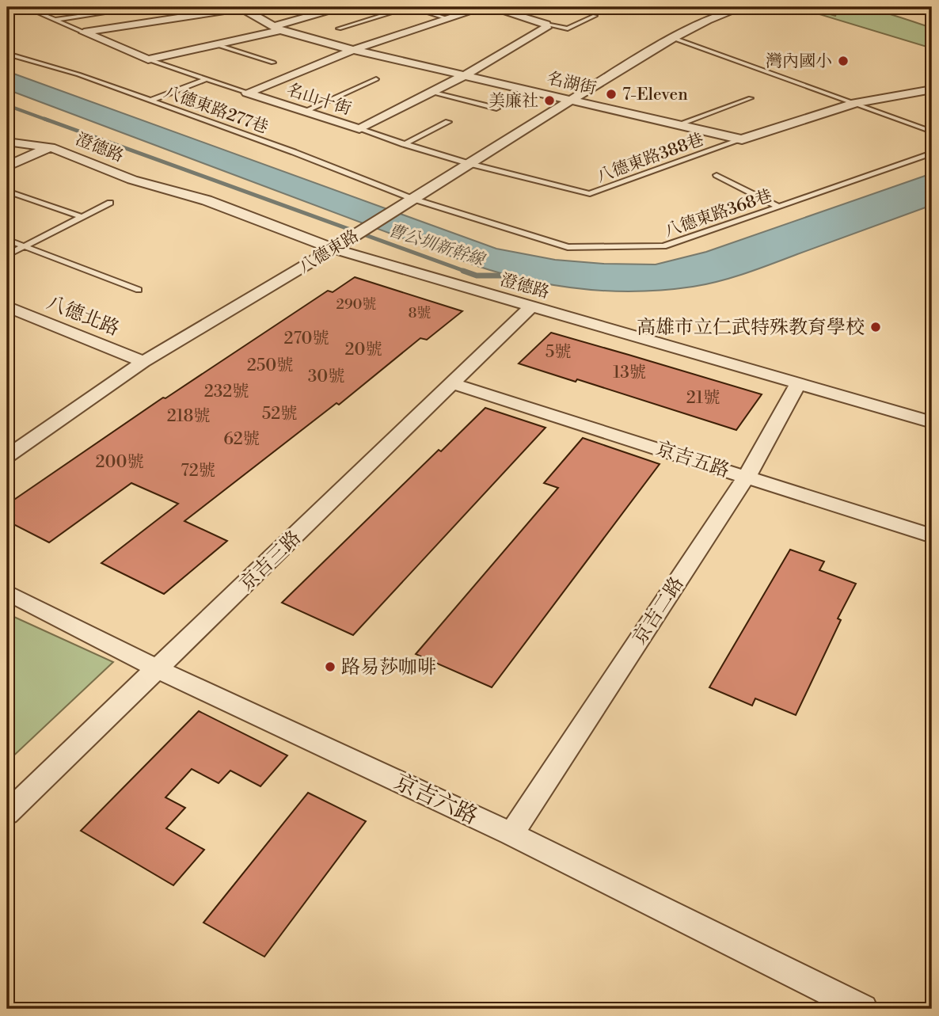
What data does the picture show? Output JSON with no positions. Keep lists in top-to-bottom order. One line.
{"streets":{"street":["名湖街","名山十街","澄德路","八德東路","八德北路","京吉五路","京吉三路","京吉二路","京吉六路"],"lane":["八德東路277巷","八德東路388巷","八德東路368巷"]},"crossings":[["名湖街","名山十街"],["名湖街","八德東路388巷"],["名湖街","八德東路"],["名山十街","八德東路388巷"],["八德東路277巷","八德東路368巷"],["八德東路277巷","八德東路"],["澄德路","八德東路"],["澄德路","京吉三路"],["澄德路","京吉二路"],["八德東路388巷","八德東路"],["八德東路368巷","八德東路"],["八德東路","八德北路"],["京吉五路","京吉三路"],["京吉五路","京吉二路"],["京吉三路","京吉六路"],["京吉二路","京吉六路"]],"water":["曹公圳新幹線"],"places":["灣內國小","7-Eleven","美廉社","高雄市立仁武特殊教育學校","路易莎咖啡"],"house_numbers":["290號","8號","270號","20號","5號","250號","13號","30號","232號","21號","52號","218號","62號","200號","72號"]}
